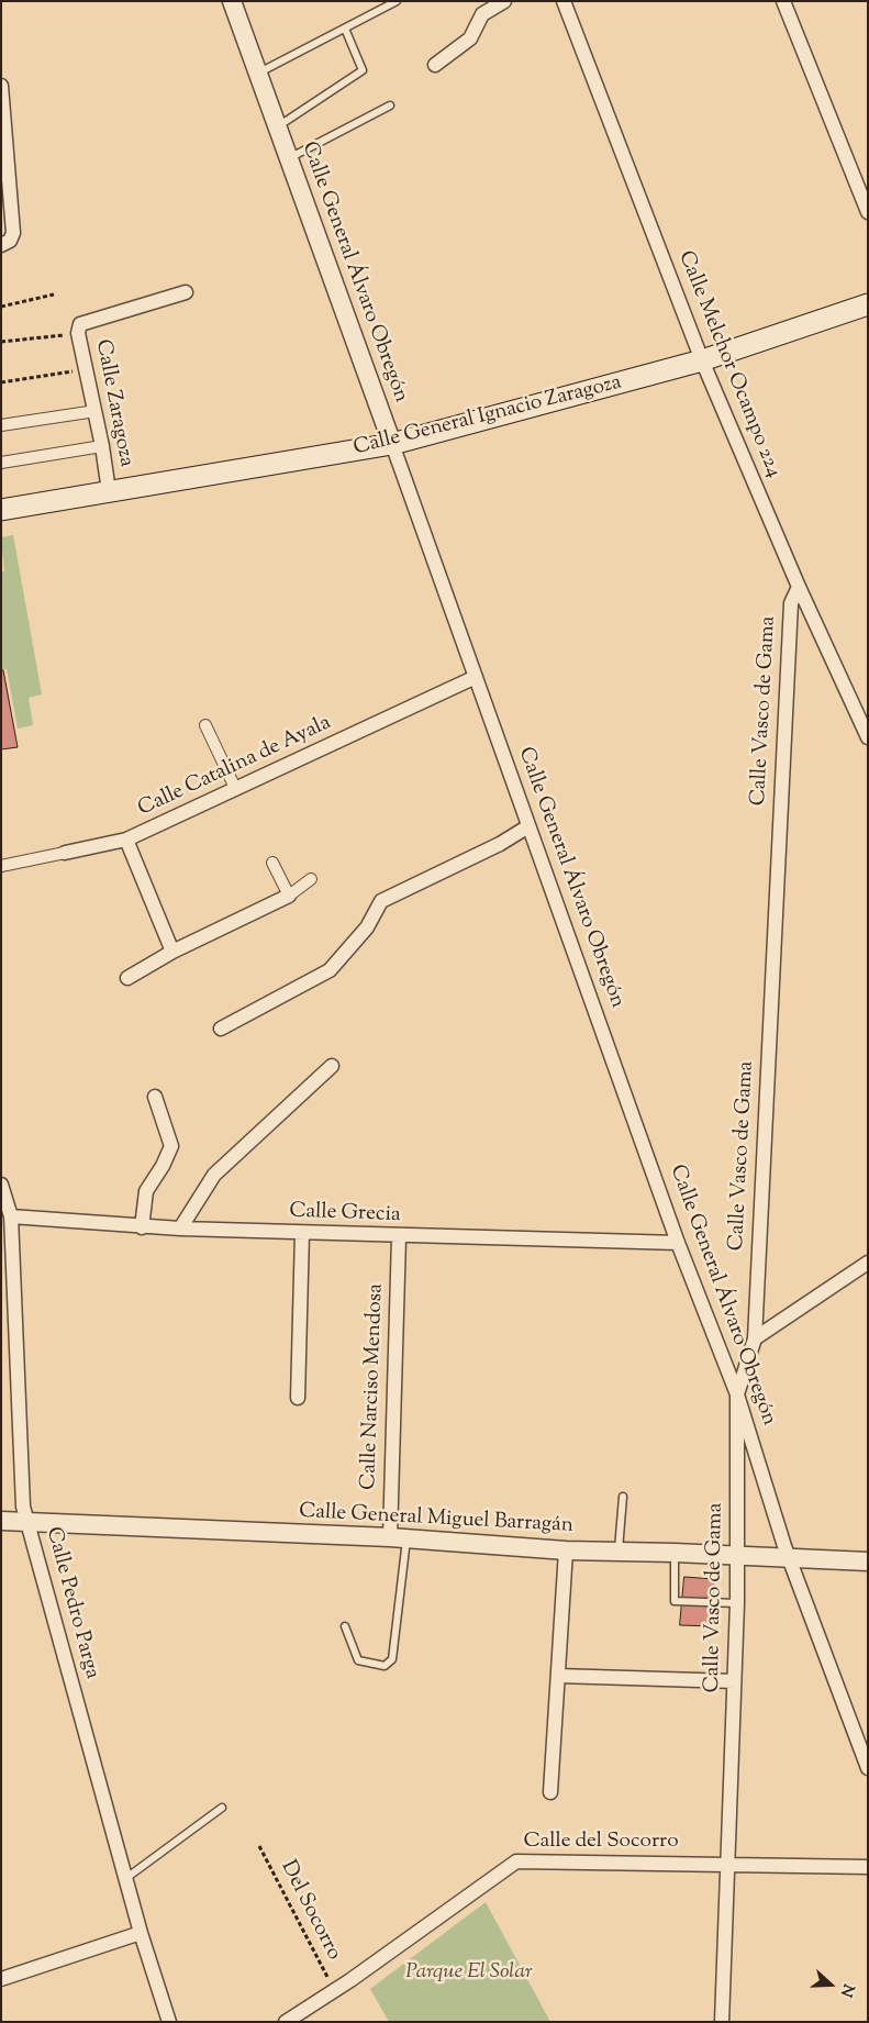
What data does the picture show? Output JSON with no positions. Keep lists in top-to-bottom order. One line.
{"streets":{"main road":["Calle General Ignacio Zaragoza"],"street":["Calle General Álvaro Obregón","Calle Melchor Ocampo 224","Calle Zaragoza","Calle Vasco de Gama","Calle Catalina de Ayala","Calle Grecia","Calle Narciso Mendosa","Calle General Miguel Barragán","Calle Pedro Parga","Calle del Socorro"],"path":["Del Socorro"]},"crossings":[["Calle General Álvaro Obregón","Calle General Ignacio Zaragoza"],["Calle General Álvaro Obregón","Calle Vasco de Gama"],["Calle General Álvaro Obregón","Calle Catalina de Ayala"],["Calle General Álvaro Obregón","Calle Grecia"],["Calle General Álvaro Obregón","Calle General Miguel Barragán"],["Calle Melchor Ocampo 224","Calle General Ignacio Zaragoza"],["Calle Melchor Ocampo 224","Calle Vasco de Gama"],["Calle Zaragoza","Calle General Ignacio Zaragoza"],["Calle Vasco de Gama","Calle General Miguel Barragán"],["Calle Vasco de Gama","Calle del Socorro"],["Calle Grecia","Calle Narciso Mendosa"],["Calle Grecia","Calle Pedro Parga"],["Calle Narciso Mendosa","Calle General Miguel Barragán"],["Calle General Miguel Barragán","Calle Pedro Parga"],["Calle del Socorro","Del Socorro"]],"parks":["Parque El Solar"],"north":"right"}
